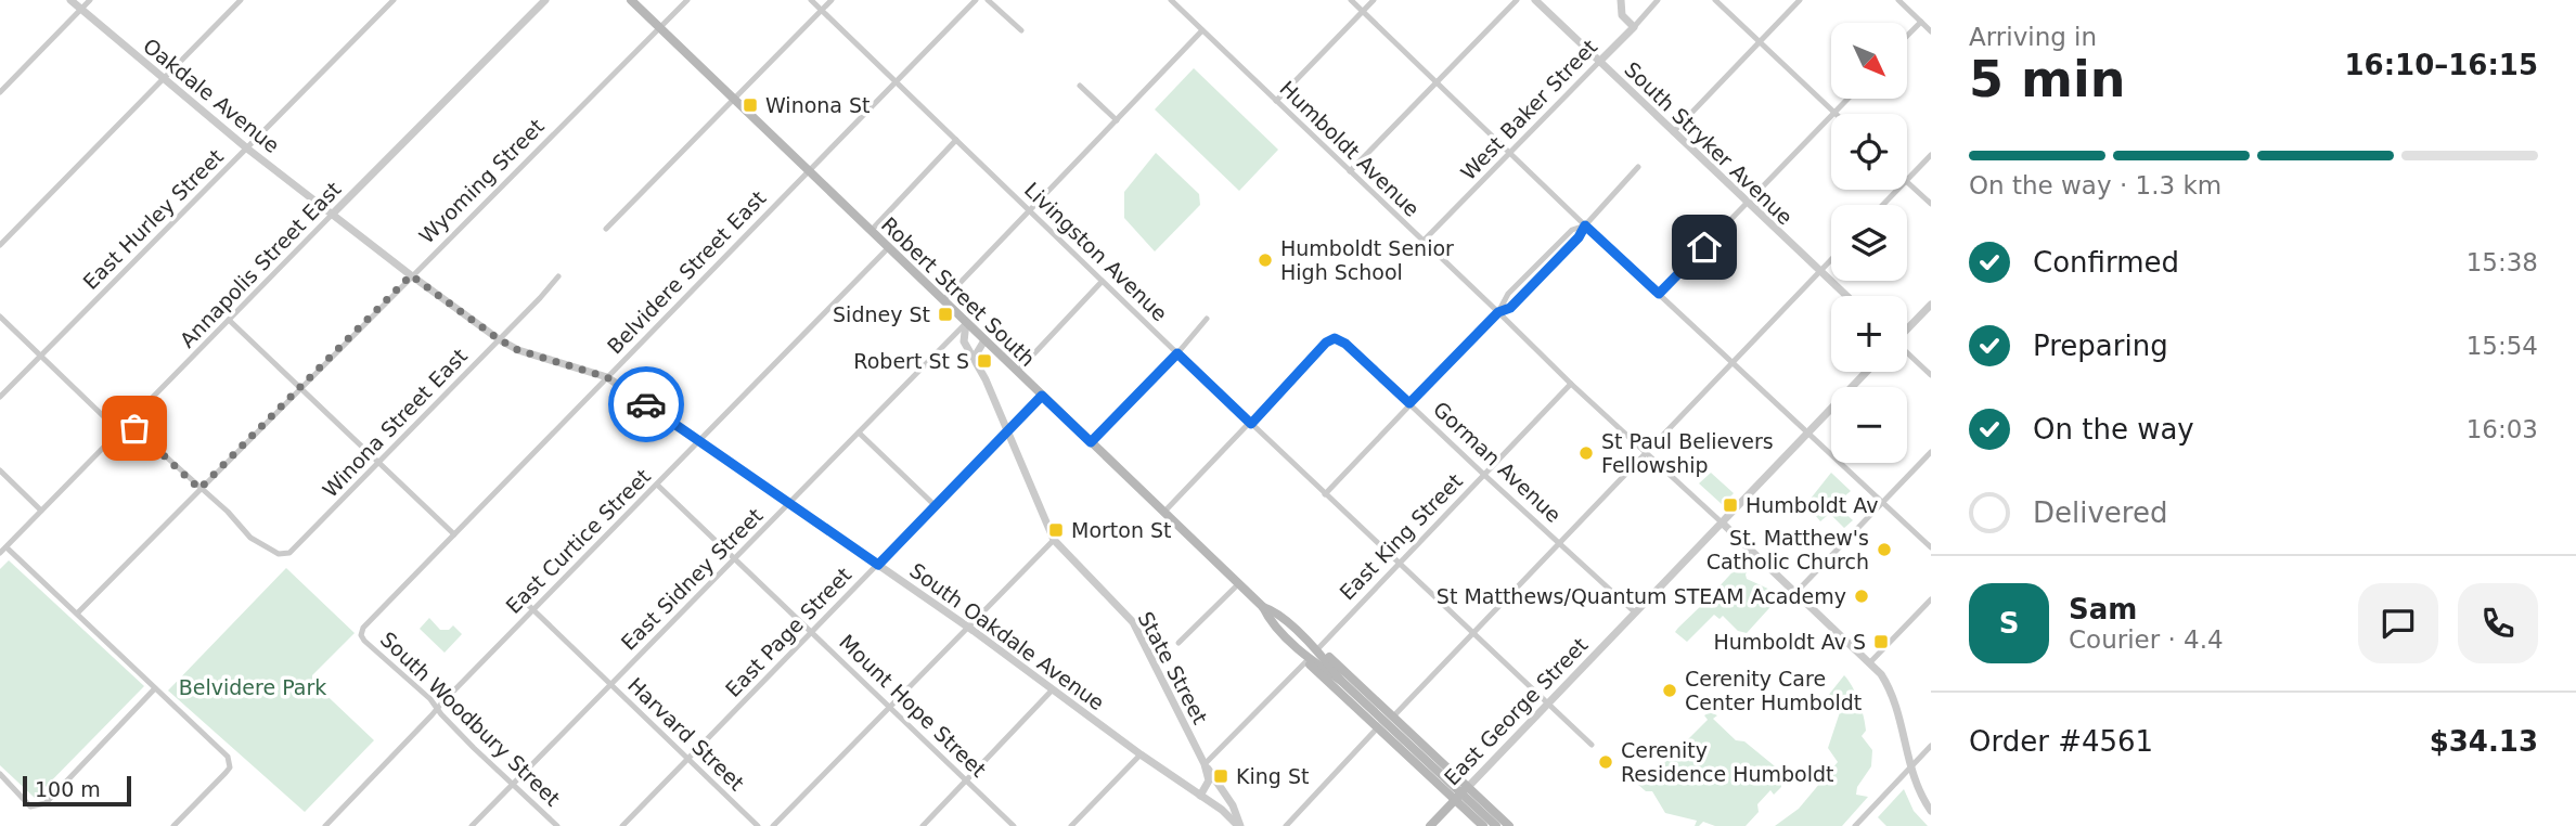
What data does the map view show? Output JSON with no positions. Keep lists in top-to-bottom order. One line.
{"streets":{"main road":["Robert Street South","East George Street"],"street":["Oakdale Avenue","West Baker Street","South Stryker Avenue","Humboldt Avenue","Wyoming Street","East Hurley Street","Livingston Avenue","Annapolis Street East","Belvidere Street East","Winona Street East","Gorman Avenue","East King Street","East Curtice Street","East Sidney Street","East Page Street","South Oakdale Avenue","State Street","Mount Hope Street","South Woodbury Street","Harvard Street"]},"crossings":[["Oakdale Avenue","East Hurley Street"],["Oakdale Avenue","Annapolis Street East"],["Oakdale Avenue","South Oakdale Avenue"],["West Baker Street","South Stryker Avenue"],["West Baker Street","Humboldt Avenue"],["Humboldt Avenue","East King Street"],["Humboldt Avenue","East George Street"],["Wyoming Street","Robert Street South"],["Wyoming Street","Winona Street East"],["Wyoming Street","South Oakdale Avenue"],["Livingston Avenue","Belvidere Street East"],["Livingston Avenue","Gorman Avenue"],["Livingston Avenue","East King Street"],["Livingston Avenue","East George Street"],["Annapolis Street East","South Oakdale Avenue"],["Belvidere Street East","Robert Street South"],["Belvidere Street East","South Oakdale Avenue"],["Belvidere Street East","South Woodbury Street"],["Robert Street South","East Curtice Street"],["Robert Street South","East Sidney Street"],["Robert Street South","East Page Street"],["Robert Street South","State Street"],["Winona Street East","South Oakdale Avenue"],["Gorman Avenue","East King Street"],["Gorman Avenue","East George Street"],["East Curtice Street","South Oakdale Avenue"],["East Curtice Street","Mount Hope Street"],["East Curtice Street","South Woodbury Street"],["East Curtice Street","Harvard Street"],["East Sidney Street","South Oakdale Avenue"],["East Sidney Street","State Street"],["East Sidney Street","Mount Hope Street"],["East Sidney Street","South Woodbury Street"],["East Sidney Street","Harvard Street"],["East Page Street","South Oakdale Avenue"],["East Page Street","State Street"],["East Page Street","Mount Hope Street"],["East Page Street","Harvard Street"],["South Oakdale Avenue","State Street"]],"parks":["Belvidere Park"],"places":{"transit":["Winona St","Sidney St","Robert St S","Humboldt Av","Morton St","Humboldt Av S","King St"],"other":["Humboldt Senior High School","St Paul Believers Fellowship","St. Matthew's Catholic Church","St Matthews/Quantum STEAM Academy","Cerenity Care Center Humboldt","Cerenity Residence Humboldt"]},"scale_bar":"100 m","north":"bottom right","page":{"heading":["5 min","Arriving in","16:10–16:15"],"panel":["Sam","Courier · 4.4","Order #4561","$34.13"],"map_buttons":["+","−"],"bar":"On the way · 1.3 km","list":[["Confirmed","15:38"],["Preparing","15:54"],["On the way","16:03"],"Delivered"],"round":"S","scale":"100 m"}}
